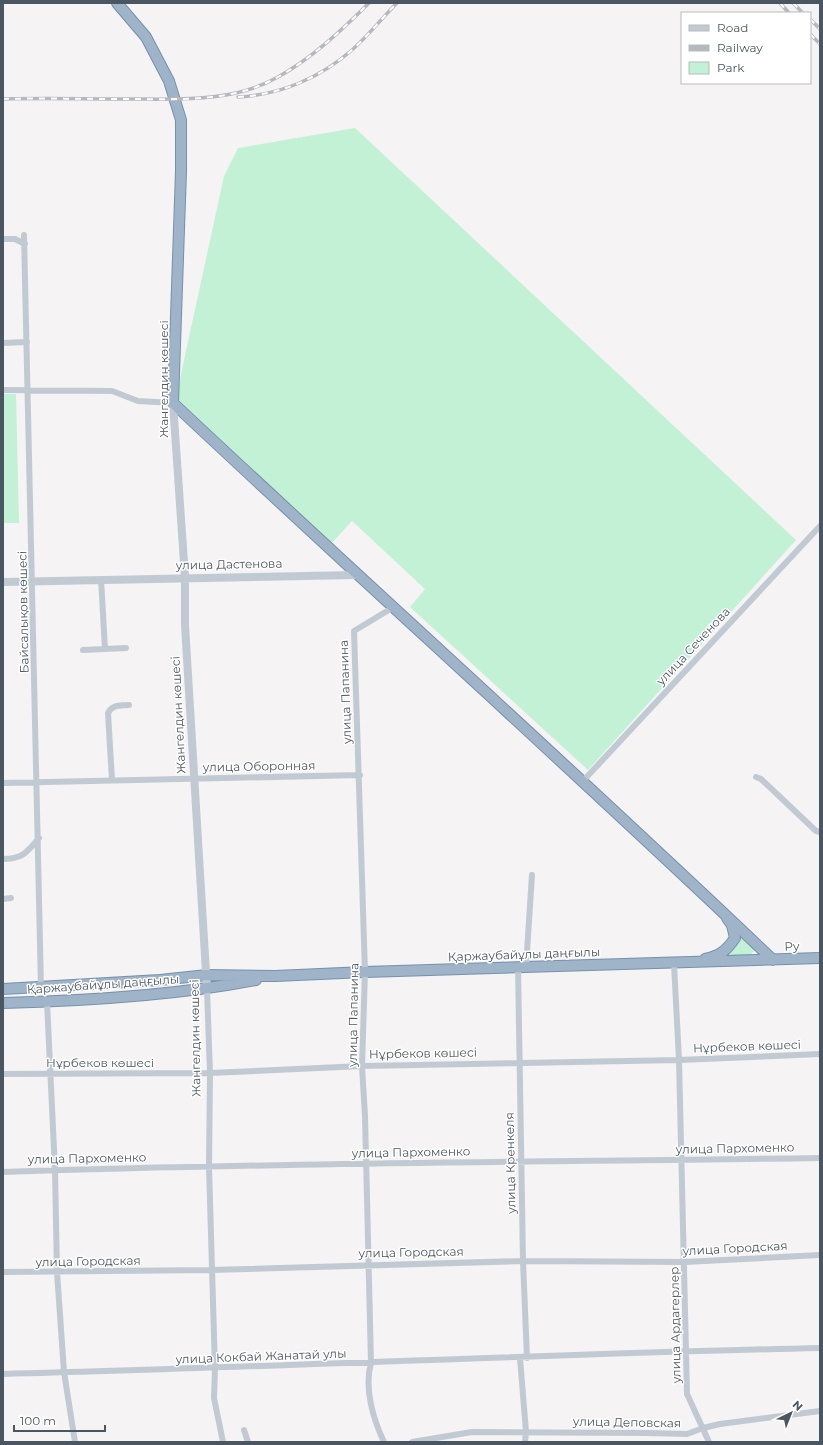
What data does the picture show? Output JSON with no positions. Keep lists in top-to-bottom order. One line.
{"streets":{"highway":["Жангелдин көшесі","Ру","Қаржаубайұлы даңғылы"],"street":["улица Дастенова","Байсалықов көшесі","улица Сеченова","улица Папанина","улица Оборонная","Нұрбеков көшесі","улица Пархоменко","улица Кренкеля","улица Городская","улица Ардагерлер","улица Кокбай Жанатай улы","улица Деповская"]},"crossings":[["Жангелдин көшесі","улица Дастенова"],["Жангелдин көшесі","улица Оборонная"],["Жангелдин көшесі","Қаржаубайұлы даңғылы"],["Жангелдин көшесі","Нұрбеков көшесі"],["Жангелдин көшесі","улица Пархоменко"],["Жангелдин көшесі","улица Городская"],["Жангелдин көшесі","улица Кокбай Жанатай улы"],["улица Дастенова","Байсалықов көшесі"],["Байсалықов көшесі","улица Оборонная"],["Байсалықов көшесі","Қаржаубайұлы даңғылы"],["улица Папанина","улица Оборонная"],["улица Папанина","Қаржаубайұлы даңғылы"],["улица Папанина","Нұрбеков көшесі"],["улица Папанина","улица Пархоменко"],["улица Папанина","улица Городская"],["улица Папанина","улица Кокбай Жанатай улы"],["Ру","Қаржаубайұлы даңғылы"],["Қаржаубайұлы даңғылы","улица Кренкеля"],["Қаржаубайұлы даңғылы","улица Ардагерлер"],["Нұрбеков көшесі","улица Кренкеля"],["Нұрбеков көшесі","улица Ардагерлер"],["улица Пархоменко","улица Кренкеля"],["улица Пархоменко","улица Ардагерлер"],["улица Кренкеля","улица Городская"],["улица Кренкеля","улица Кокбай Жанатай улы"],["улица Городская","улица Ардагерлер"],["улица Ардагерлер","улица Кокбай Жанатай улы"],["улица Ардагерлер","улица Деповская"]],"legend":["Road","Railway","Park"],"scale_bar":"100 m","north":"top right"}
